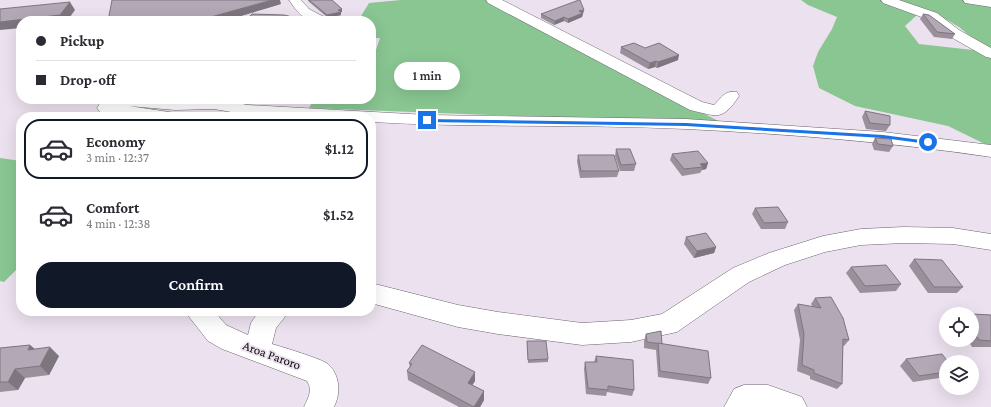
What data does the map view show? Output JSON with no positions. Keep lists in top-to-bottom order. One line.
{"streets":{"street":["Aroa Paroro"]},"page":{"banner":["Pickup","Drop-off"],"bubble":"1 min","list":[{"name":"Economy","note":"3 min · 12:37","value":"$1.12"},{"name":"Comfort","note":"4 min · 12:38","value":"$1.52"}],"buttons":"Confirm"}}
